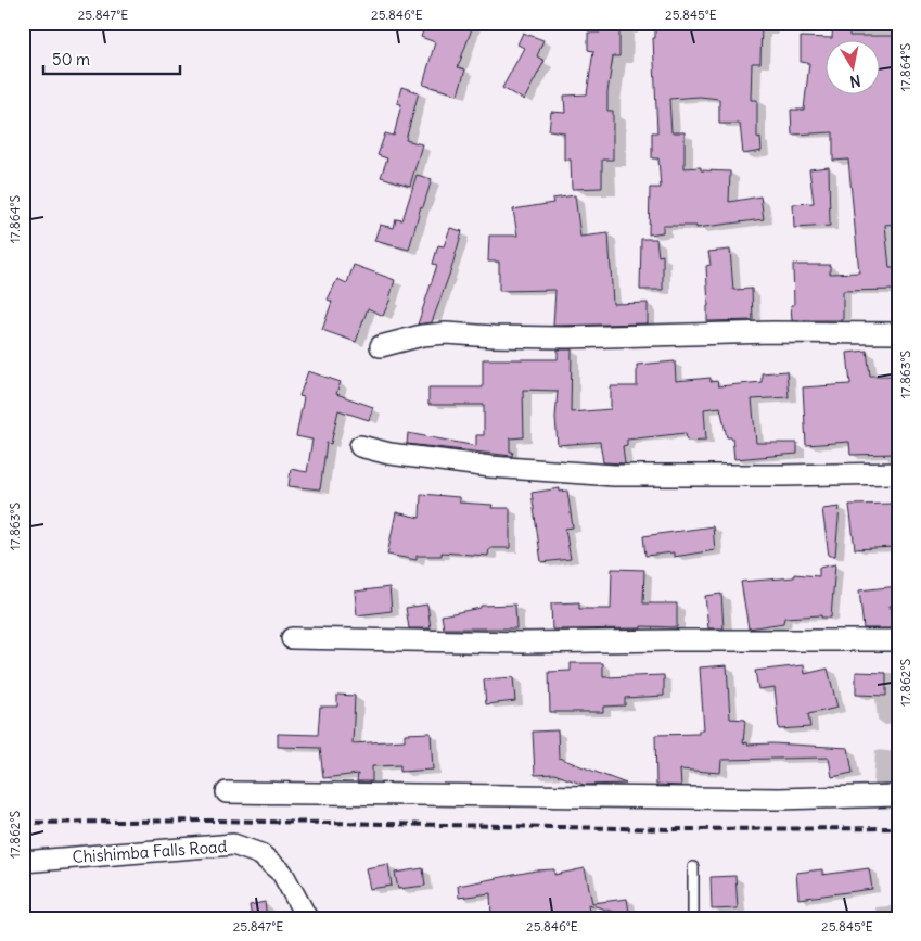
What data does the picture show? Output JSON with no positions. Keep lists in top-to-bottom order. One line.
{"streets":{"street":["Chishimba Falls Road"]},"scale_bar":"50 m","north":"bottom","coordinates":["25.847°E","25.846°E","25.845°E","17.864°S","17.863°S","17.862°S"]}
